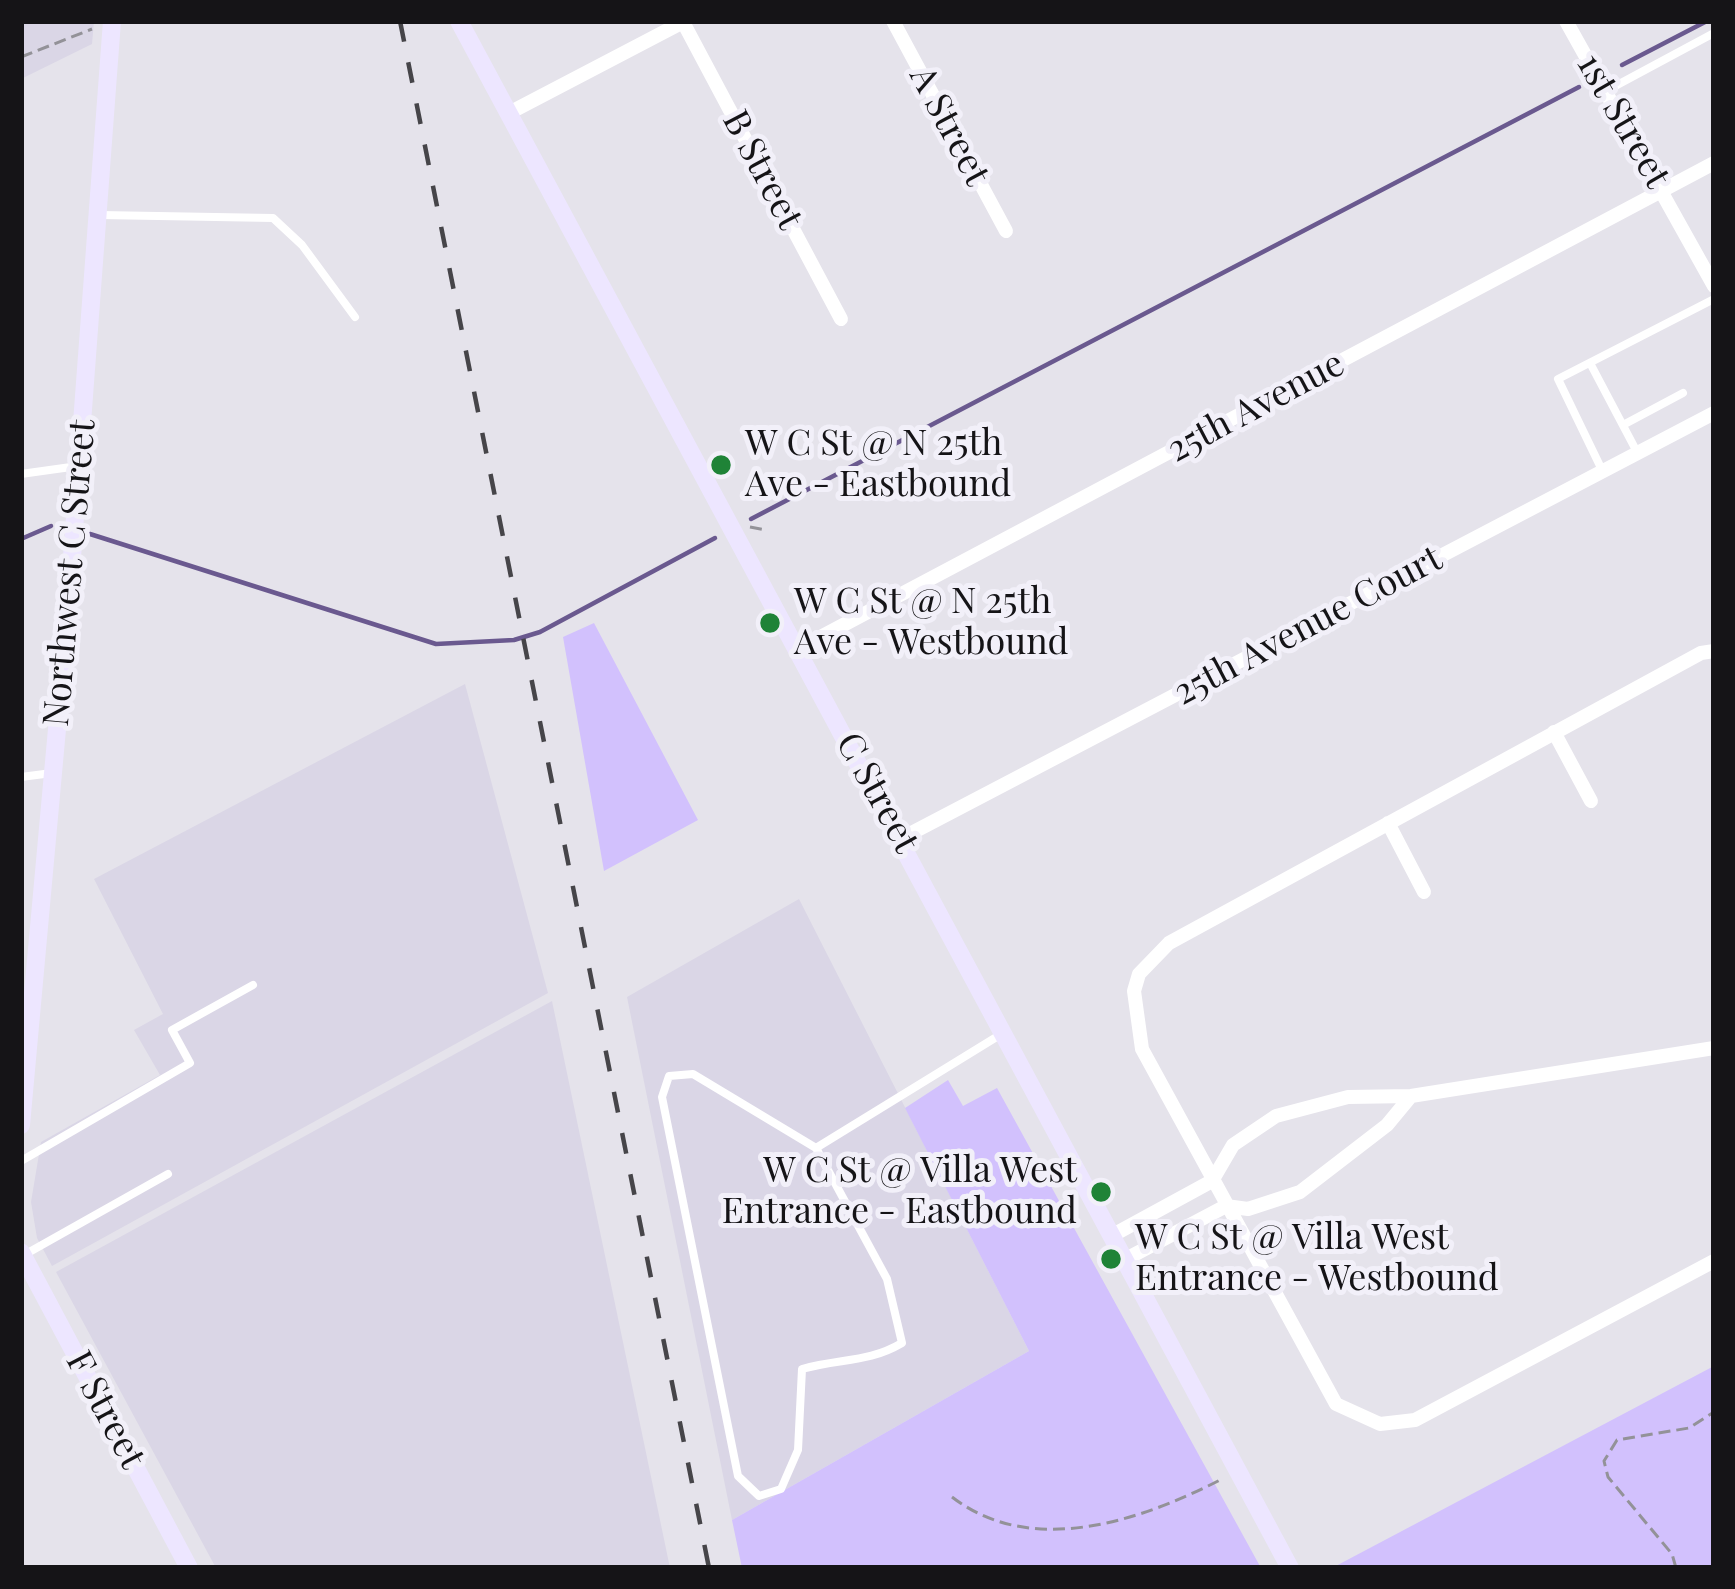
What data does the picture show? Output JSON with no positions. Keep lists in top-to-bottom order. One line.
{"streets":{"street":["1st Street","A Street","B Street","25th Avenue","Northwest C Street","25th Avenue Court","C Street","F Street"]},"crossings":[["1st Street","25th Avenue"],["25th Avenue","C Street"],["25th Avenue Court","C Street"]],"places":["W C St @ N 25th Ave - Eastbound","W C St @ N 25th Ave - Westbound","W C St @ Villa West Entrance - Eastbound","W C St @ Villa West Entrance - Westbound"]}
